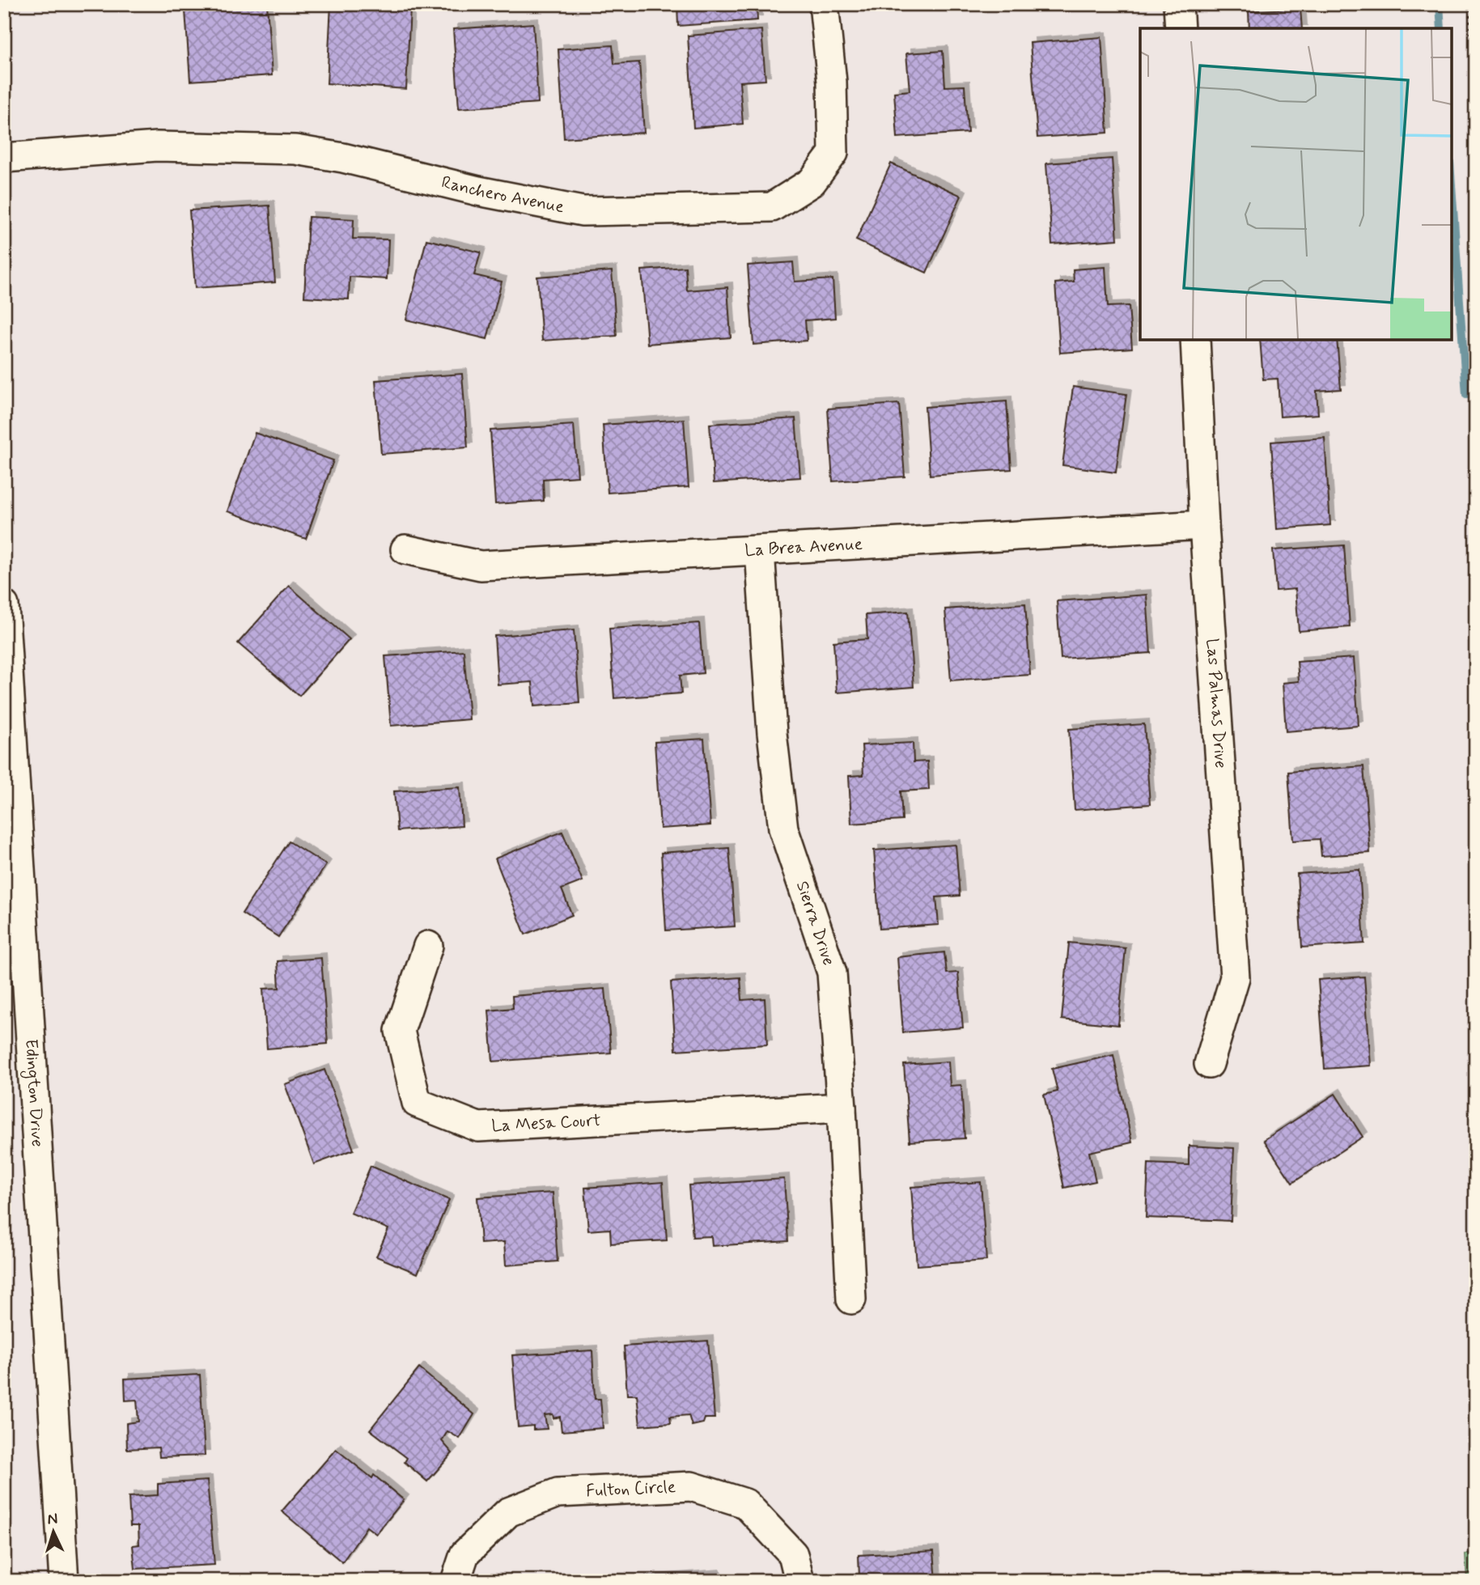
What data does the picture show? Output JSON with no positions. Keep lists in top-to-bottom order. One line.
{"streets":{"street":["Ranchero Avenue","La Brea Avenue","Las Palmas Drive","Sierra Drive","Edington Drive","La Mesa Court","Fulton Circle"]},"crossings":[["La Brea Avenue","Las Palmas Drive"],["La Brea Avenue","Sierra Drive"],["Sierra Drive","La Mesa Court"]],"north":"top"}
